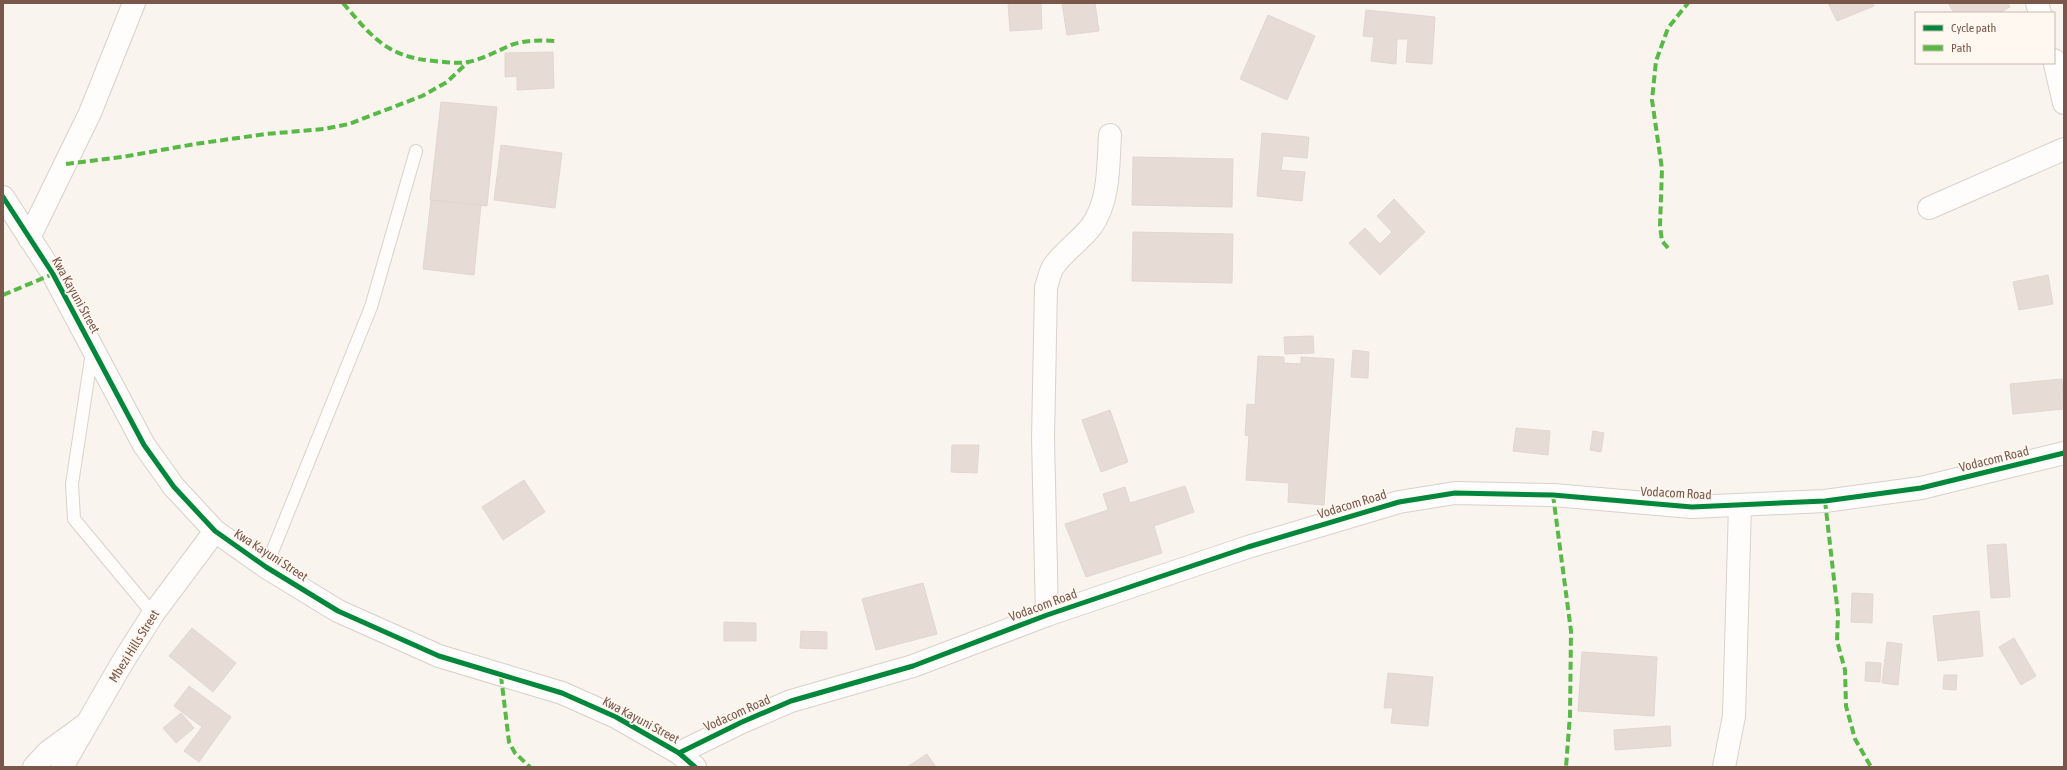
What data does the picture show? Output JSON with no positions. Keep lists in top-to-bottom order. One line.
{"streets":{"street":["Kwa Kayuni Street","Vodacom Road","Mbezi Hills Street"]},"crossings":[["Kwa Kayuni Street","Vodacom Road"],["Kwa Kayuni Street","Mbezi Hills Street"]],"legend":["Cycle path","Path"]}
